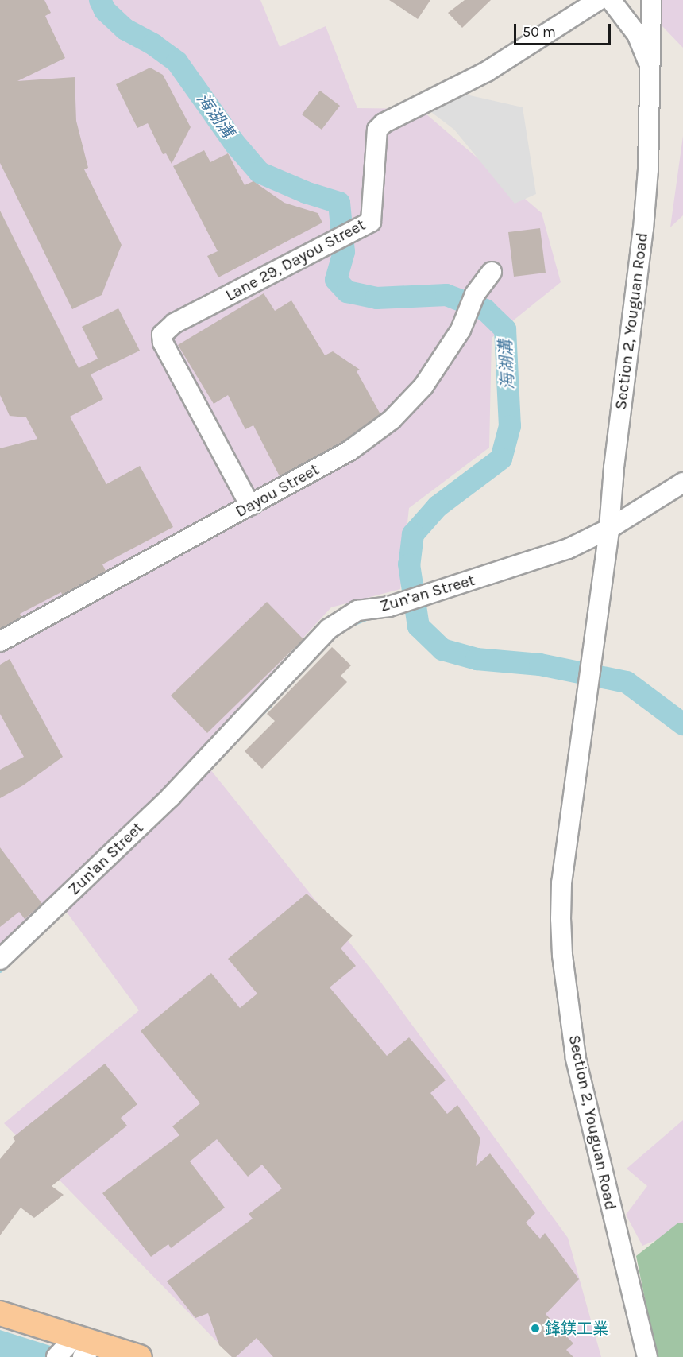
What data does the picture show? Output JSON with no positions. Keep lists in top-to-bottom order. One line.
{"streets":{"street":["Lane 29, Dayou Street","Section 2, Youguan Road","Dayou Street","Zun’an Street","Zun'an Street"]},"crossings":[["Lane 29, Dayou Street","Dayou Street"],["Section 2, Youguan Road","Zun’an Street"],["Zun’an Street","Zun'an Street"]],"water":["海湖溝"],"places":["鋒鎂工業"],"scale_bar":"50 m"}
